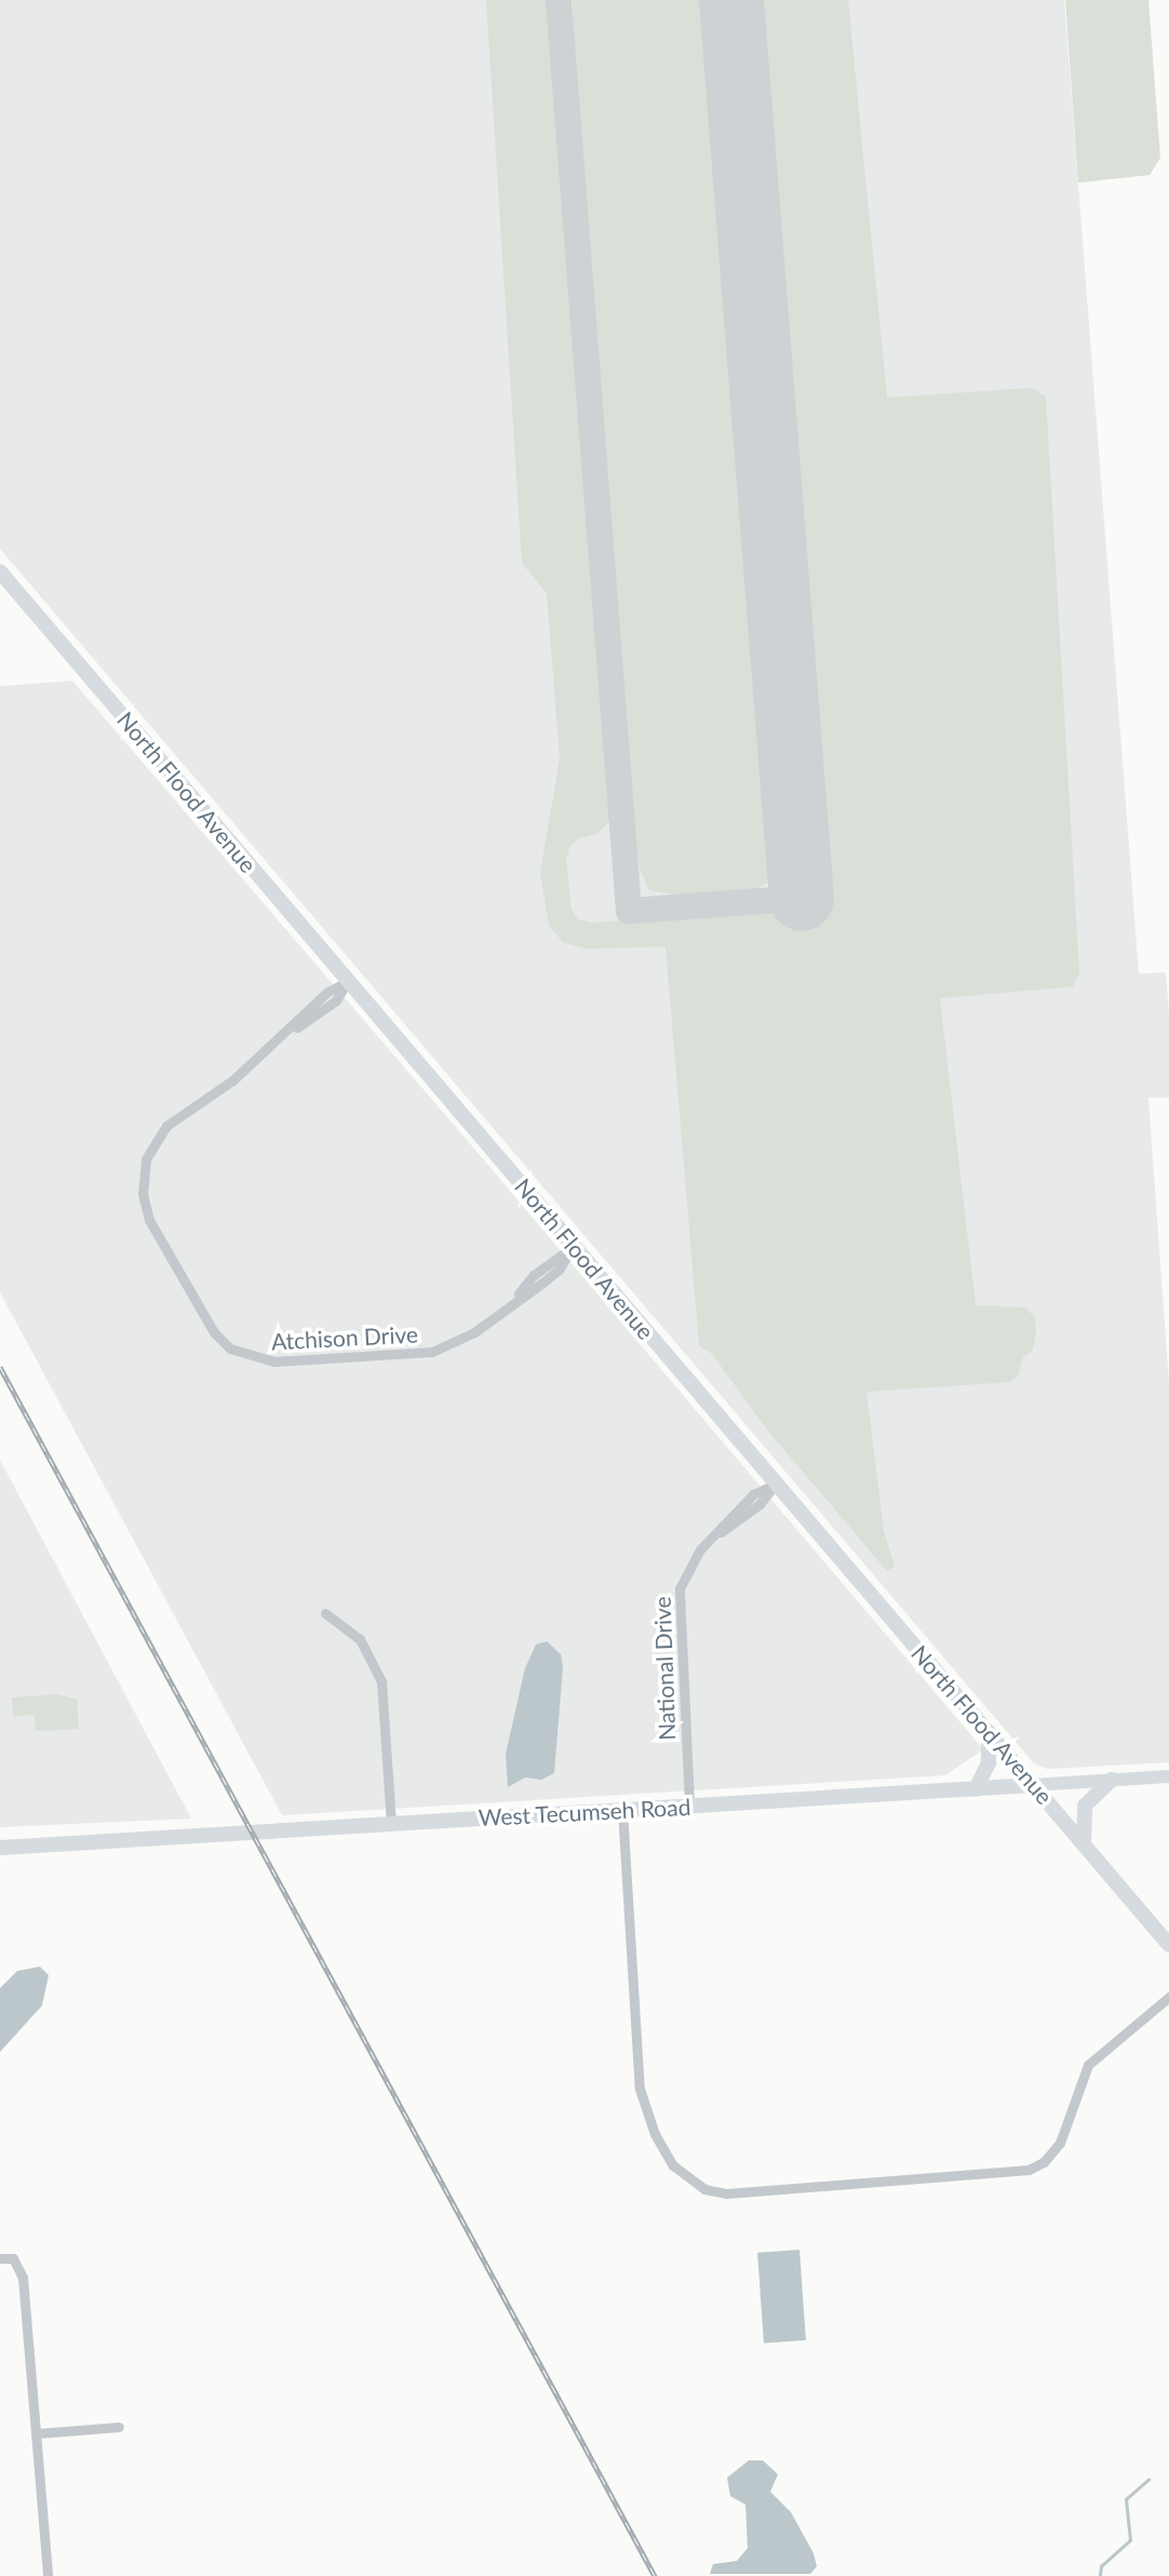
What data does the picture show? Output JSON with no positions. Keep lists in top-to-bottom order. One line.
{"streets":{"main road":["North Flood Avenue","West Tecumseh Road"],"street":["Atchison Drive","National Drive"]},"crossings":[["North Flood Avenue","Atchison Drive"],["North Flood Avenue","National Drive"],["North Flood Avenue","West Tecumseh Road"],["National Drive","West Tecumseh Road"]]}
